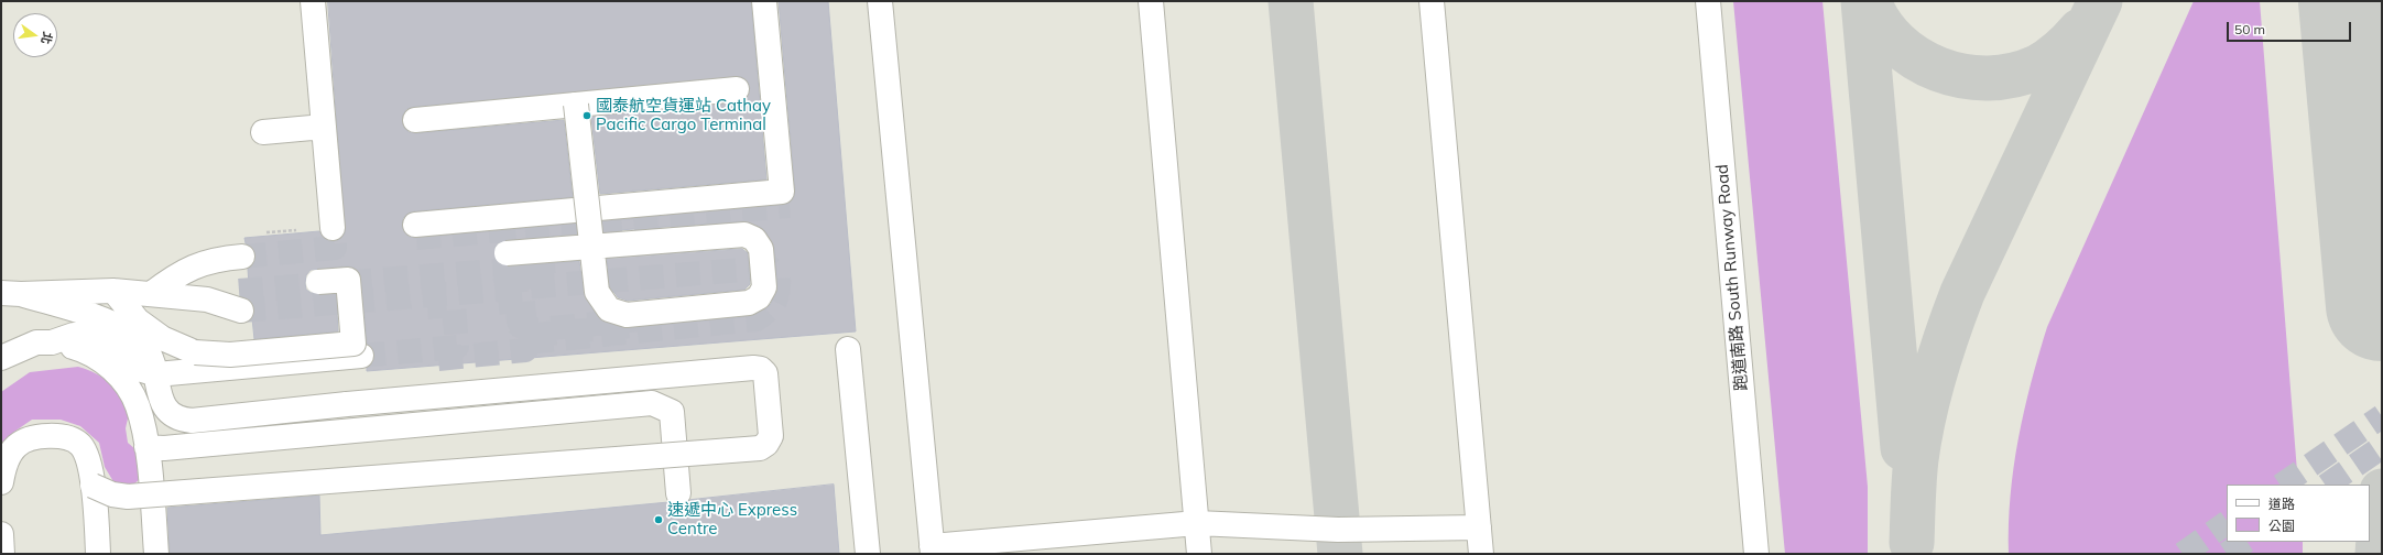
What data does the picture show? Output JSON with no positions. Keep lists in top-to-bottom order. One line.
{"streets":{"lane":["跑道南路 South Runway Road"]},"places":["國泰航空貨運站 Cathay Pacific Cargo Terminal","速遞中心 Express Centre"],"legend":["道路","公園"],"scale_bar":"50 m","north":"right"}
